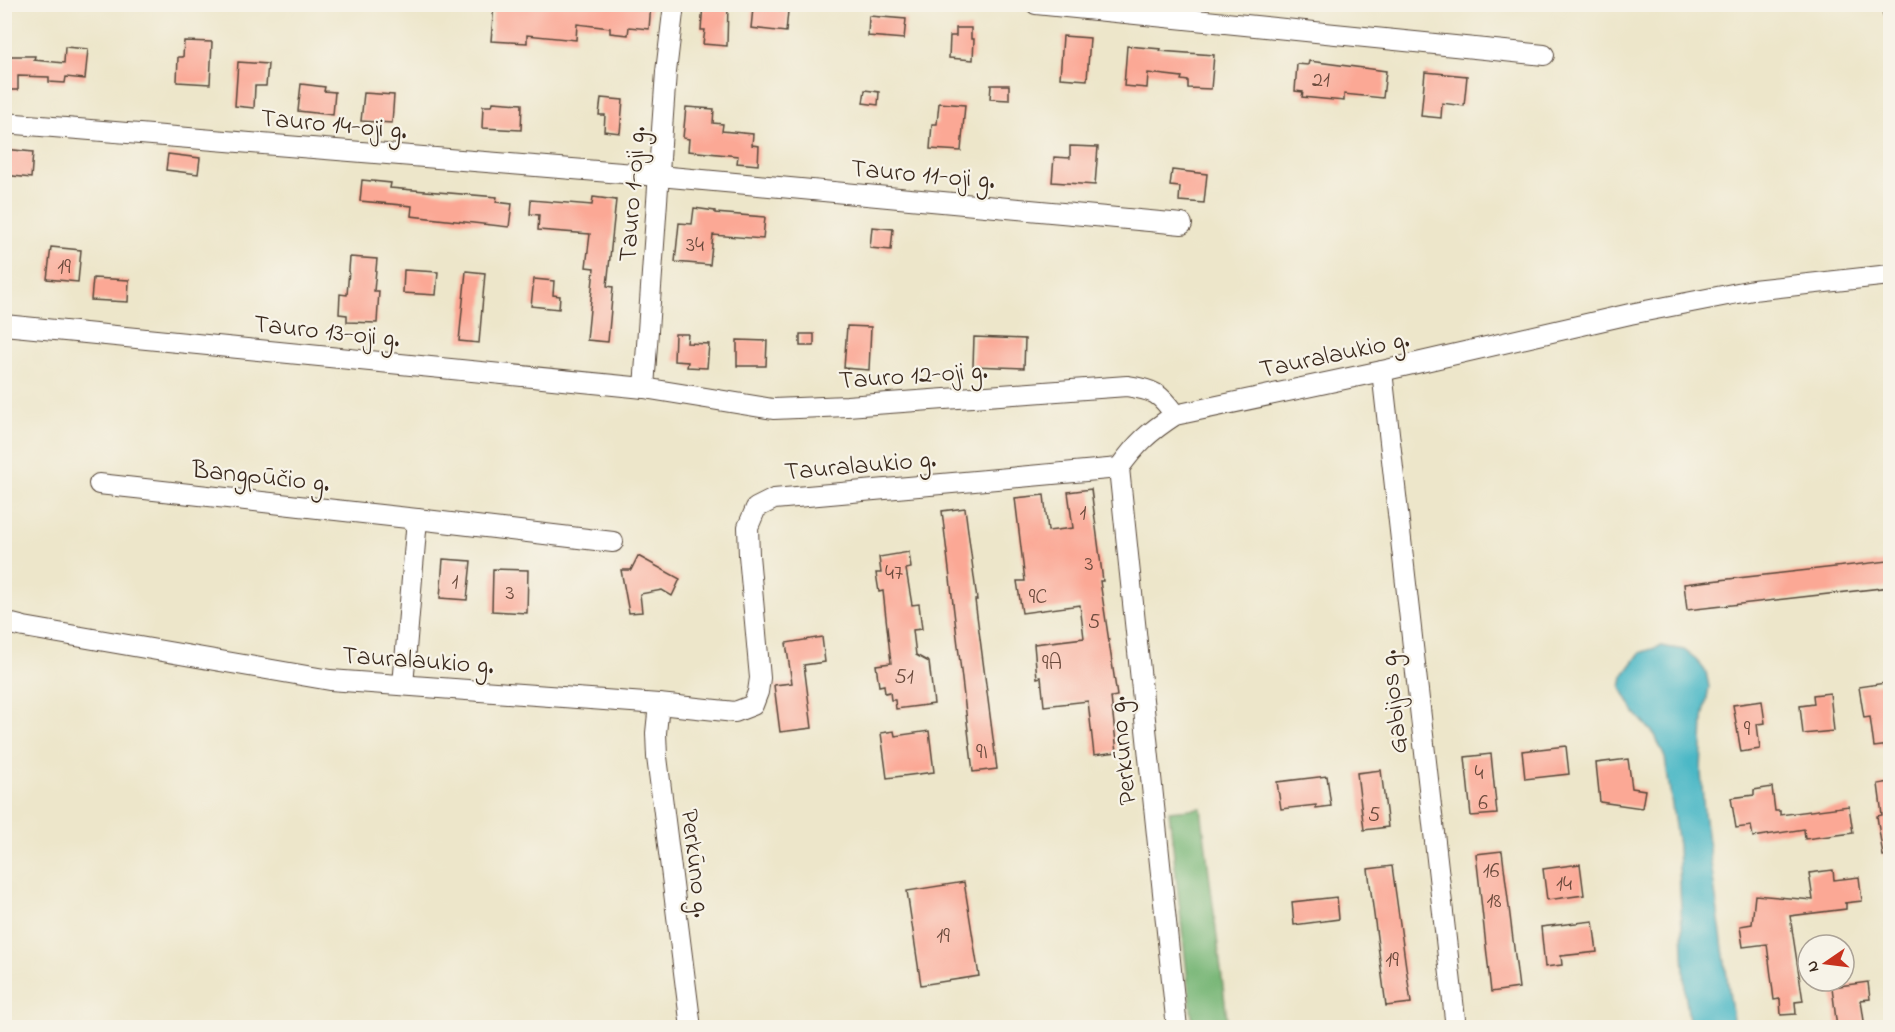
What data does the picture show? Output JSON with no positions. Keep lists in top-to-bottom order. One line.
{"streets":{"street":["Tauro 14-oji g.","Tauro 11-oji g.","Tauro 1-oji g.","Tauro 13-oji g.","Tauralaukio g.","Tauro 12-oji g.","Bangpūčio g.","Gabijos g.","Perkūno g."]},"crossings":[["Tauro 14-oji g.","Tauro 11-oji g."],["Tauro 14-oji g.","Tauro 1-oji g."],["Tauro 11-oji g.","Tauro 1-oji g."],["Tauro 1-oji g.","Tauro 13-oji g."],["Tauro 1-oji g.","Tauro 12-oji g."],["Tauro 13-oji g.","Tauro 12-oji g."],["Tauralaukio g.","Tauro 12-oji g."],["Tauralaukio g.","Gabijos g."],["Tauralaukio g.","Perkūno g."]],"house_numbers":["21","34","19","1","3","47","1","3","9C","5","9A","51","9","9I","4","6","5","16","14","18","19","19"],"north":"left"}
